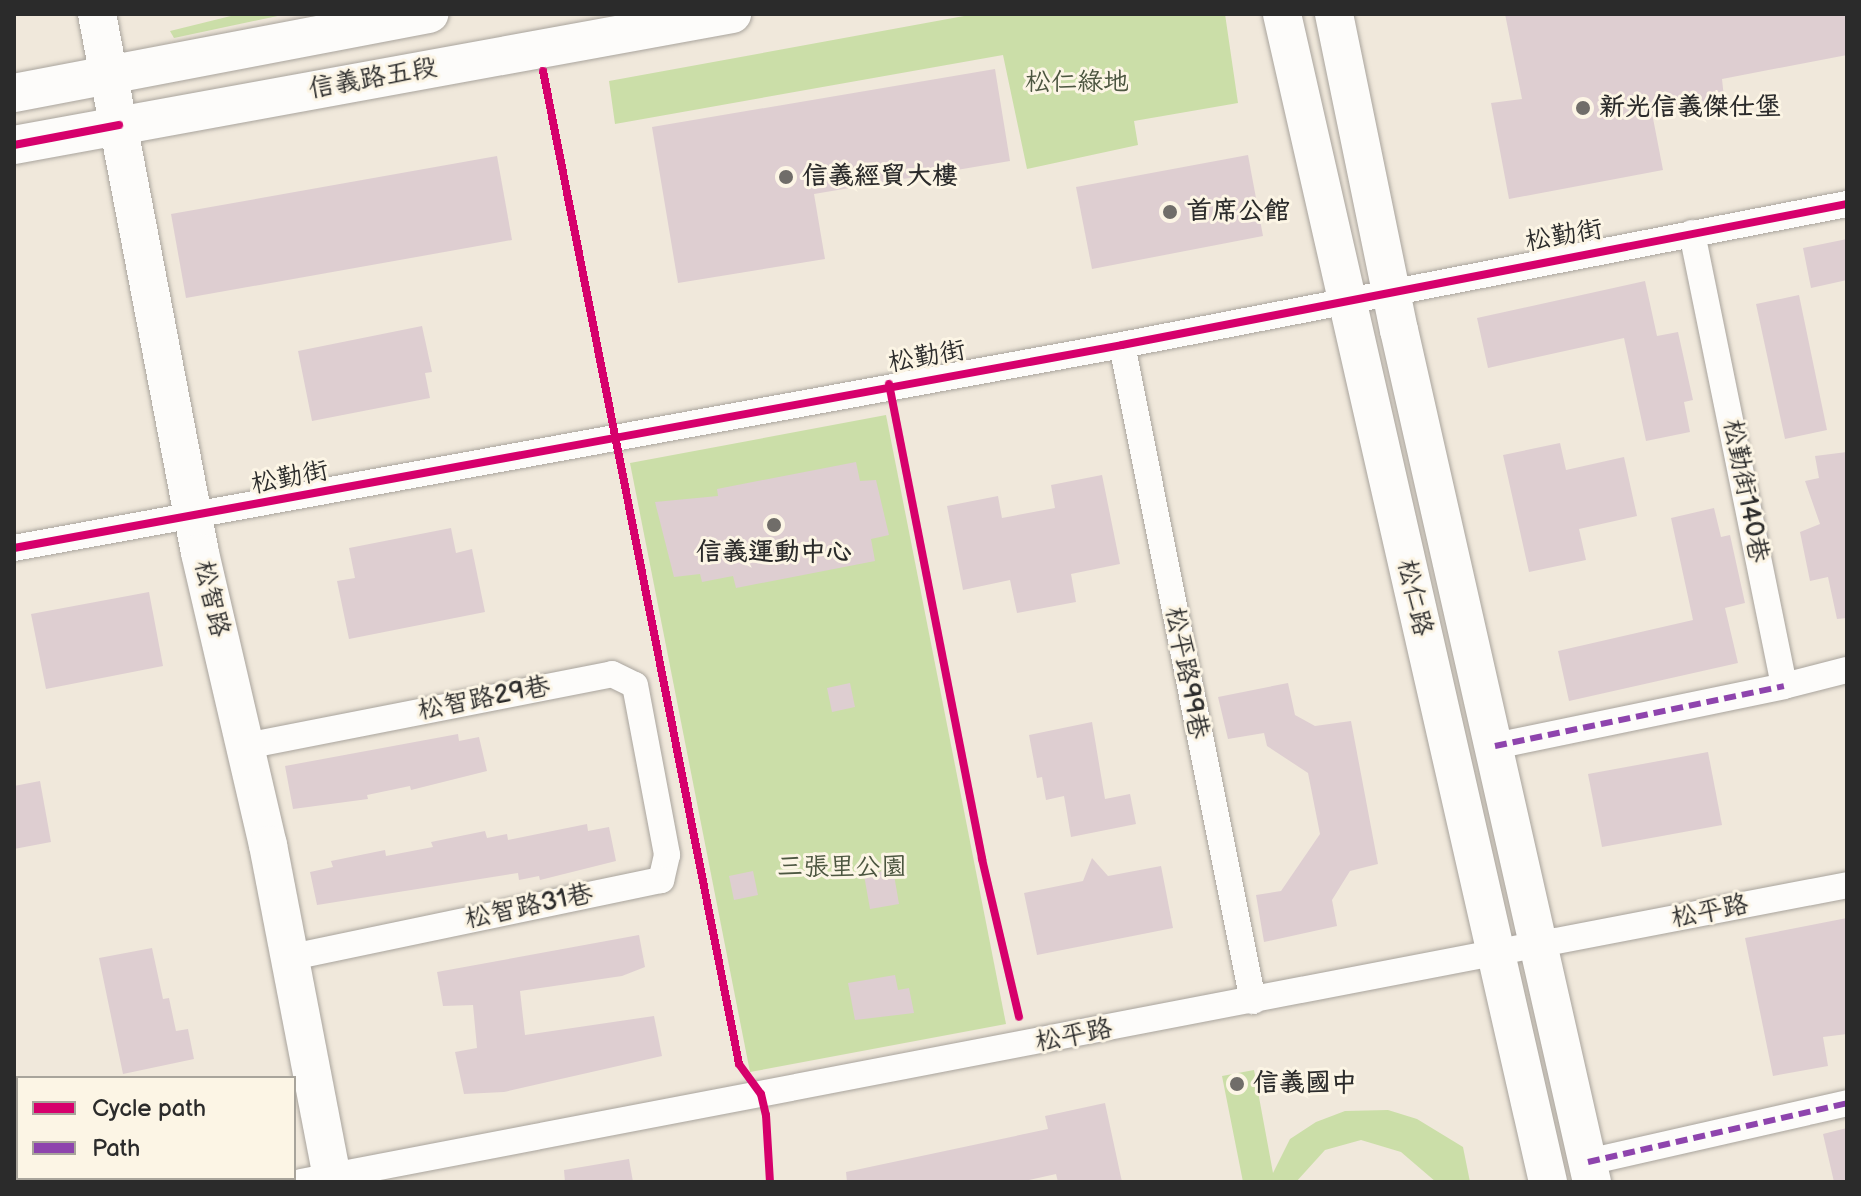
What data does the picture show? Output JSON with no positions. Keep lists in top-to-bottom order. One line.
{"streets":{"street":["信義路五段","松勤街","松勤街140巷","松仁路","松智路","松平路99巷","松智路29巷","松智路31巷","松平路"]},"crossings":[["信義路五段","松智路"],["松勤街","松勤街140巷"],["松勤街","松仁路"],["松勤街","松智路"],["松勤街","松平路99巷"],["松仁路","松平路"],["松智路","松智路29巷"],["松智路","松智路31巷"],["松智路","松平路"],["松平路99巷","松平路"],["松智路29巷","松智路31巷"]],"parks":["松仁綠地","三張里公園"],"places":["新光信義傑仕堡","信義經貿大樓","首席公館","信義運動中心","信義國中"],"legend":["Cycle path","Path"]}
